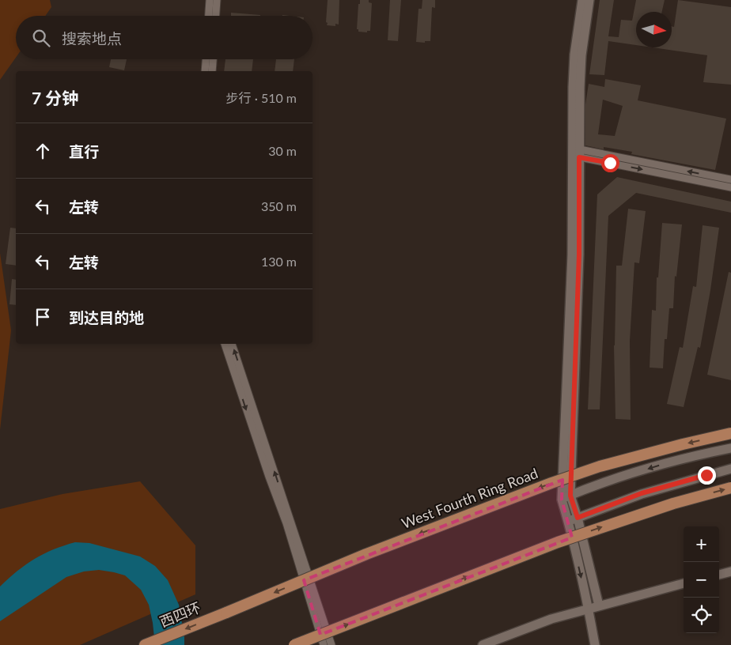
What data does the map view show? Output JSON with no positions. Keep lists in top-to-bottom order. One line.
{"streets":{"highway":["West Fourth Ring Road"]},"north":"right","page":{"search":"搜索地点","heading":["7 分钟","步行 · 510 m"],"list":[["直行","30 m"],["左转","350 m"],["左转","130 m"],"到达目的地"],"map_buttons":["+","−"]}}
